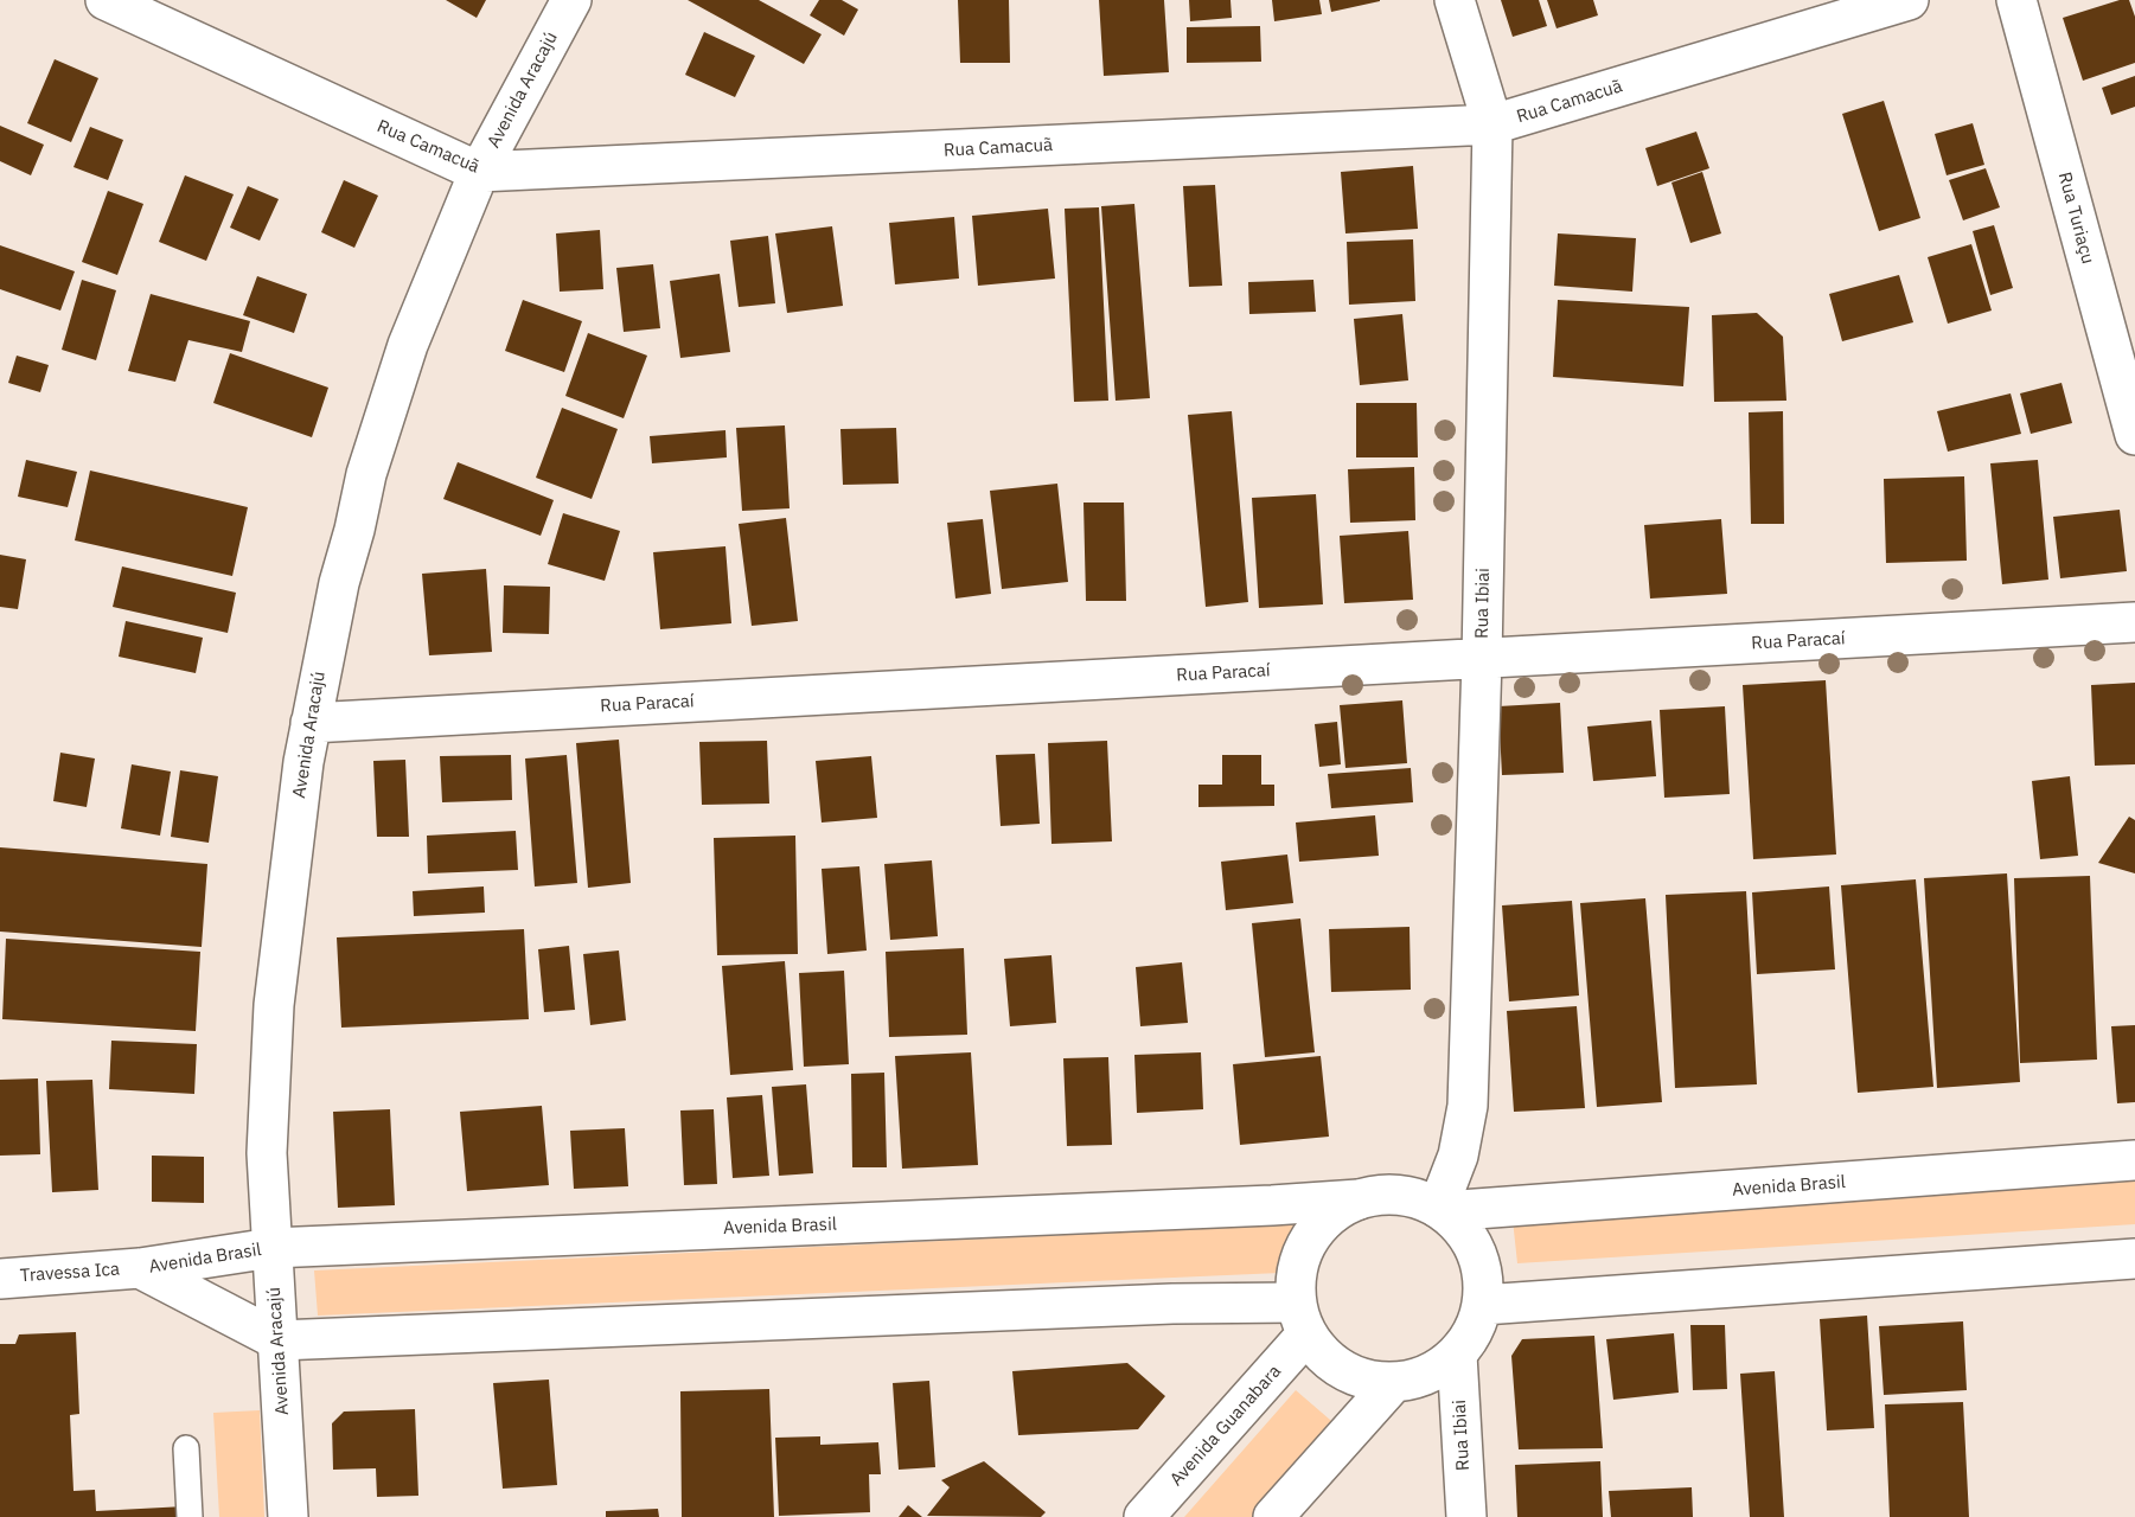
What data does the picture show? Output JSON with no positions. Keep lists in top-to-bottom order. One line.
{"streets":{"street":["Avenida Aracajú","Rua Camacuã","Rua Turiaçu","Rua Ibiai","Rua Paracaí","Avenida Brasil","Travessa Ica","Avenida Guanabara"]},"crossings":[["Avenida Aracajú","Rua Camacuã"],["Avenida Aracajú","Rua Paracaí"],["Avenida Aracajú","Avenida Brasil"],["Rua Camacuã","Rua Ibiai"],["Rua Ibiai","Rua Paracaí"],["Rua Ibiai","Avenida Brasil"],["Rua Ibiai","Avenida Guanabara"],["Avenida Brasil","Travessa Ica"],["Avenida Brasil","Avenida Guanabara"]]}
